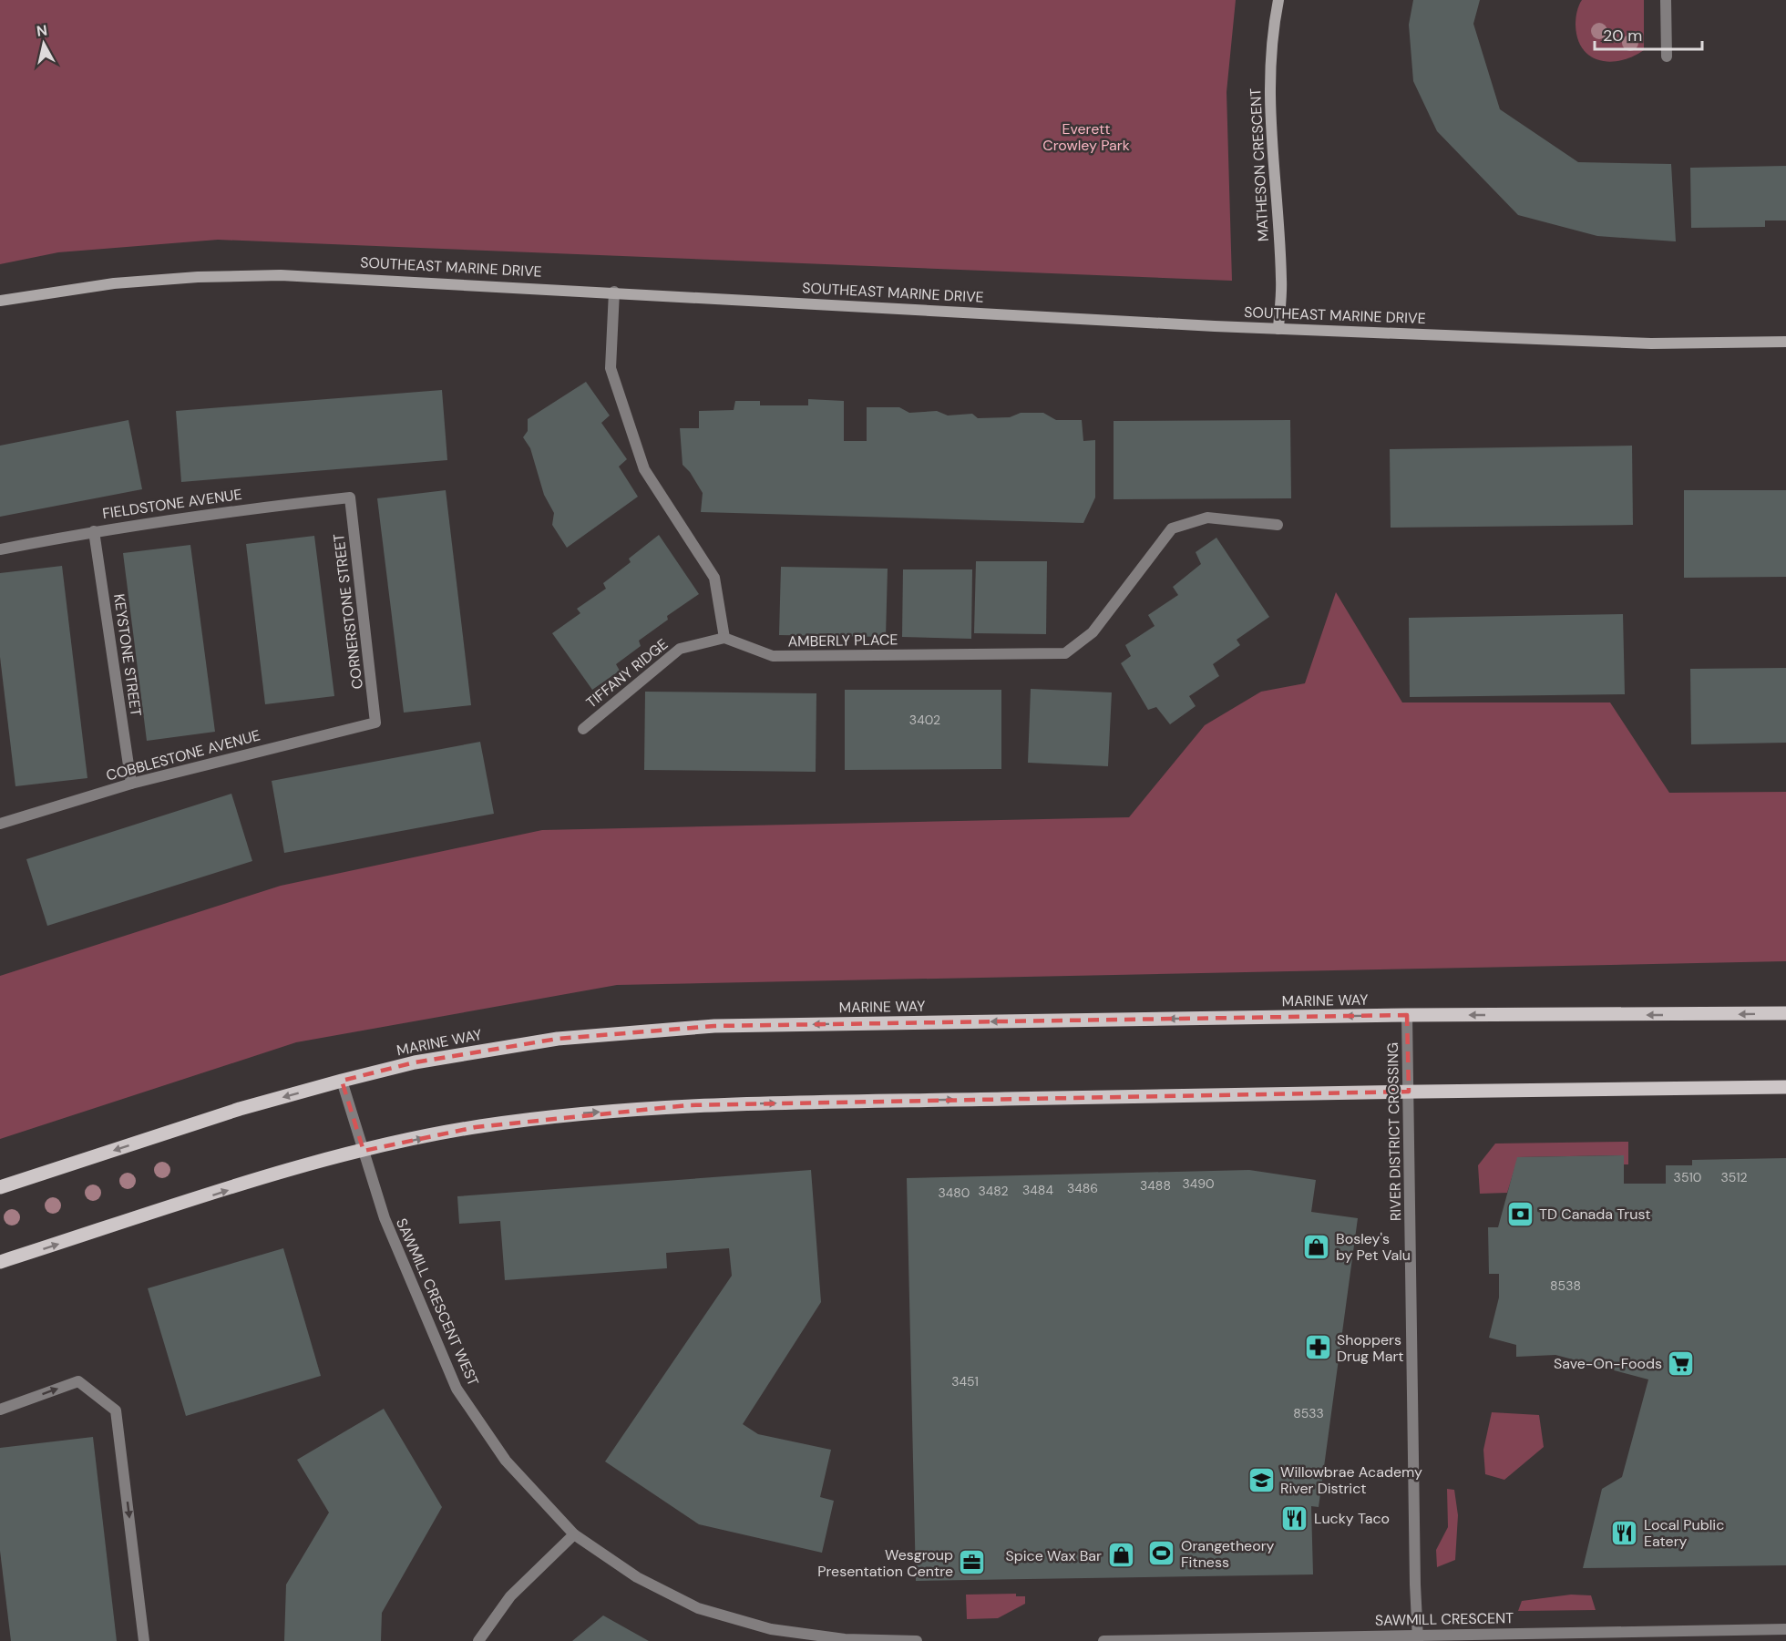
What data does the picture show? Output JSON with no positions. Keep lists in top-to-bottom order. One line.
{"streets":{"main road":["MARINE WAY"],"street":["MATHESON CRESCENT","SOUTHEAST MARINE DRIVE","FIELDSTONE AVENUE","CORNERSTONE STREET","AMBERLY PLACE","KEYSTONE STREET","TIFFANY RIDGE","COBBLESTONE AVENUE","RIVER DISTRICT CROSSING","SAWMILL CRESCENT WEST","SAWMILL CRESCENT"]},"crossings":[["MATHESON CRESCENT","SOUTHEAST MARINE DRIVE"],["FIELDSTONE AVENUE","CORNERSTONE STREET"],["FIELDSTONE AVENUE","KEYSTONE STREET"],["CORNERSTONE STREET","COBBLESTONE AVENUE"],["AMBERLY PLACE","TIFFANY RIDGE"],["KEYSTONE STREET","COBBLESTONE AVENUE"],["MARINE WAY","RIVER DISTRICT CROSSING"],["MARINE WAY","SAWMILL CRESCENT WEST"],["RIVER DISTRICT CROSSING","SAWMILL CRESCENT"]],"parks":["Everett Crowley Park"],"places":{"bank":["TD Canada Trust"],"shop":["Bosley's by Pet Valu","Spice Wax Bar"],"pharmacy":["Shoppers Drug Mart"],"supermarket":["Save-On-Foods"],"school or university":["Willowbrae Academy River District"],"restaurant":["Lucky Taco","Local Public Eatery"],"sports":["Orangetheory Fitness"],"office":["Wesgroup Presentation Centre"]},"house_numbers":["3402","3510","3512","3490","3488","3486","3484","3482","3480","8538","3451","8533"],"scale_bar":"20 m","north":"top"}
